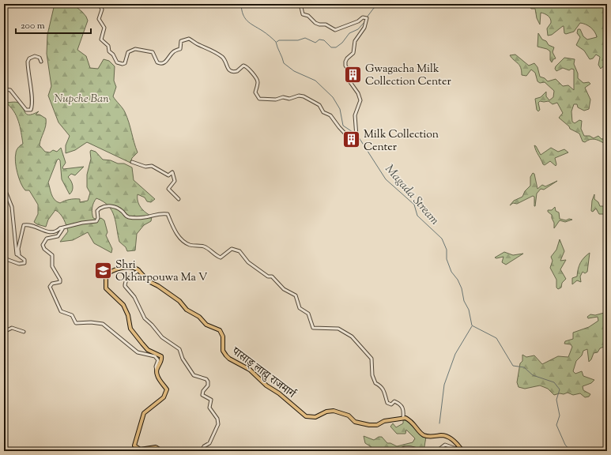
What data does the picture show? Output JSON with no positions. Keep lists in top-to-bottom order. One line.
{"streets":{"main road":["पासाङ् लाह्मु राजमार्ग"]},"water":["Magada Stream"],"parks":["Nupche Ban"],"places":{"building":["Gwagacha Milk Collection Center","Milk Collection Center"],"school or university":["Shri Okharpouwa Ma V"]},"scale_bar":"200 m"}
